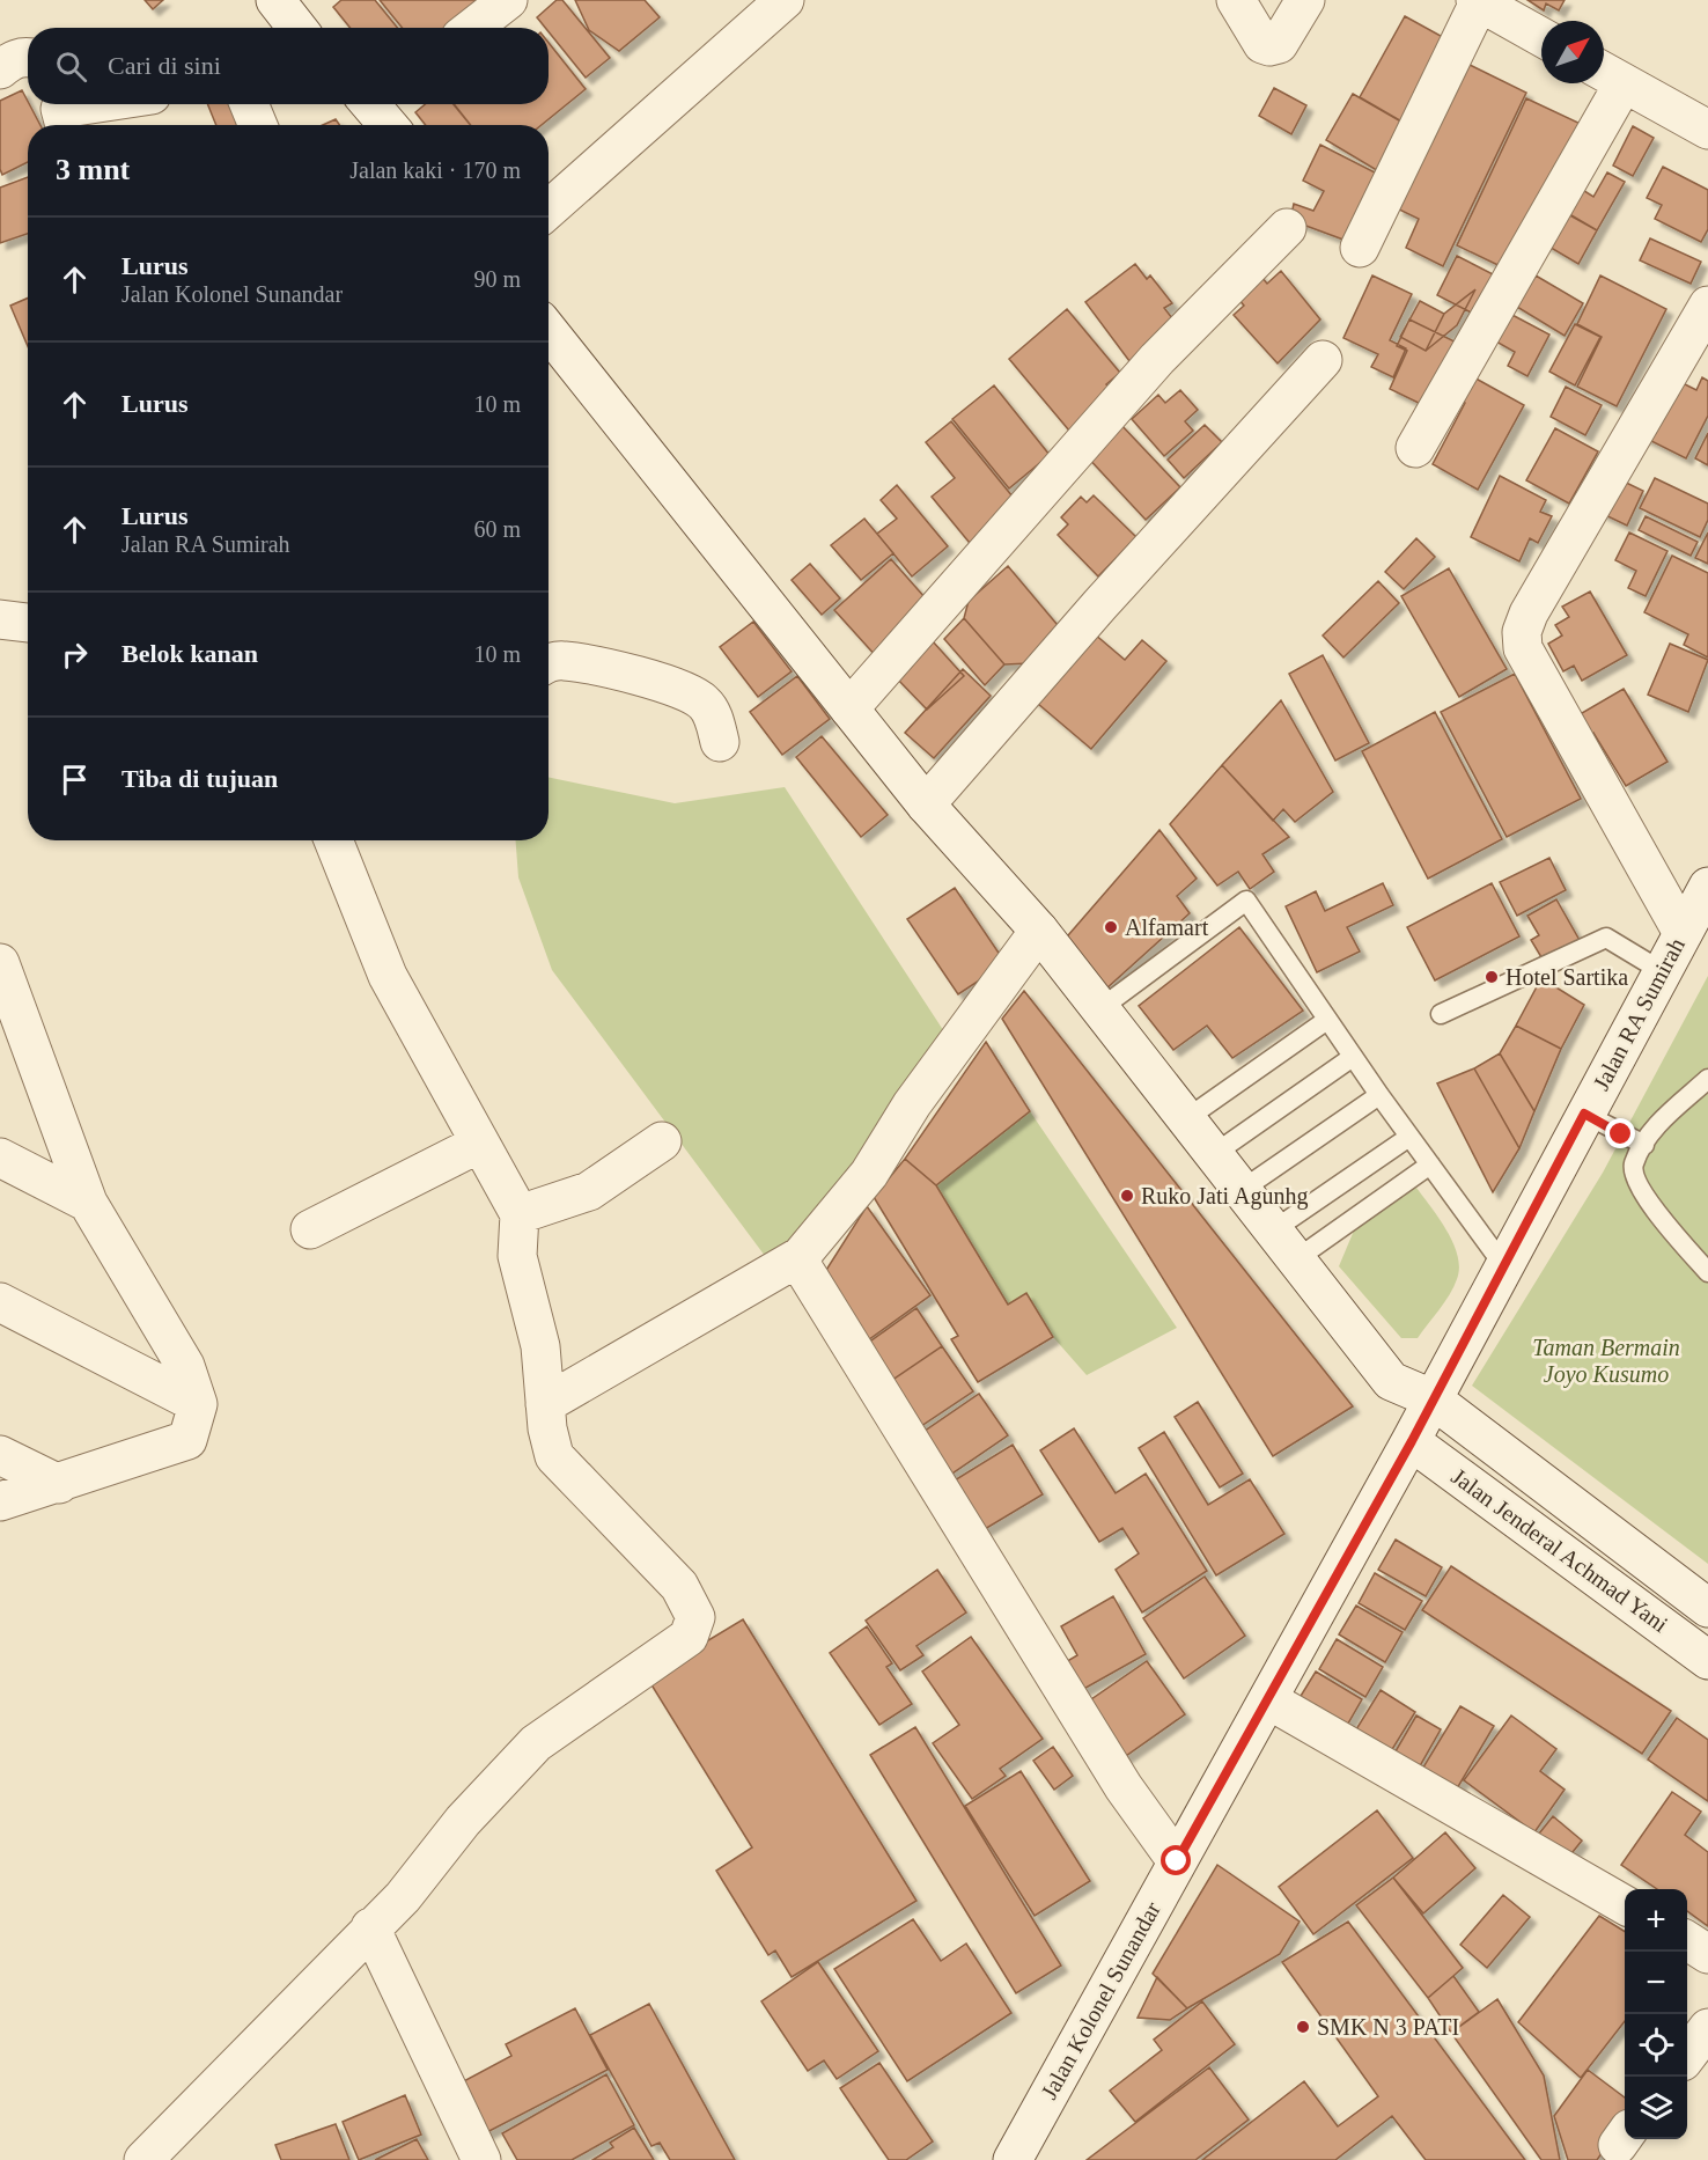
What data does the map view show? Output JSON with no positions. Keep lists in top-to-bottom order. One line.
{"streets":{"street":["Jalan RA Sumirah","Jalan Jenderal Achmad Yani","Jalan Kolonel Sunandar"]},"crossings":[["Jalan RA Sumirah","Jalan Jenderal Achmad Yani"],["Jalan RA Sumirah","Jalan Kolonel Sunandar"],["Jalan Jenderal Achmad Yani","Jalan Kolonel Sunandar"]],"parks":["Taman Bermain Joyo Kusumo"],"places":["Alfamart","Hotel Sartika","Ruko Jati Agunhg","SMK N 3 PATI"],"north":"top right","page":{"search":"Cari di sini","heading":["3 mnt","Jalan kaki · 170 m"],"list":[["Lurus","Jalan Kolonel Sunandar","90 m"],["Lurus","10 m"],["Lurus","Jalan RA Sumirah","60 m"],["Belok kanan","10 m"],"Tiba di tujuan"],"map_buttons":["+","−"]}}
